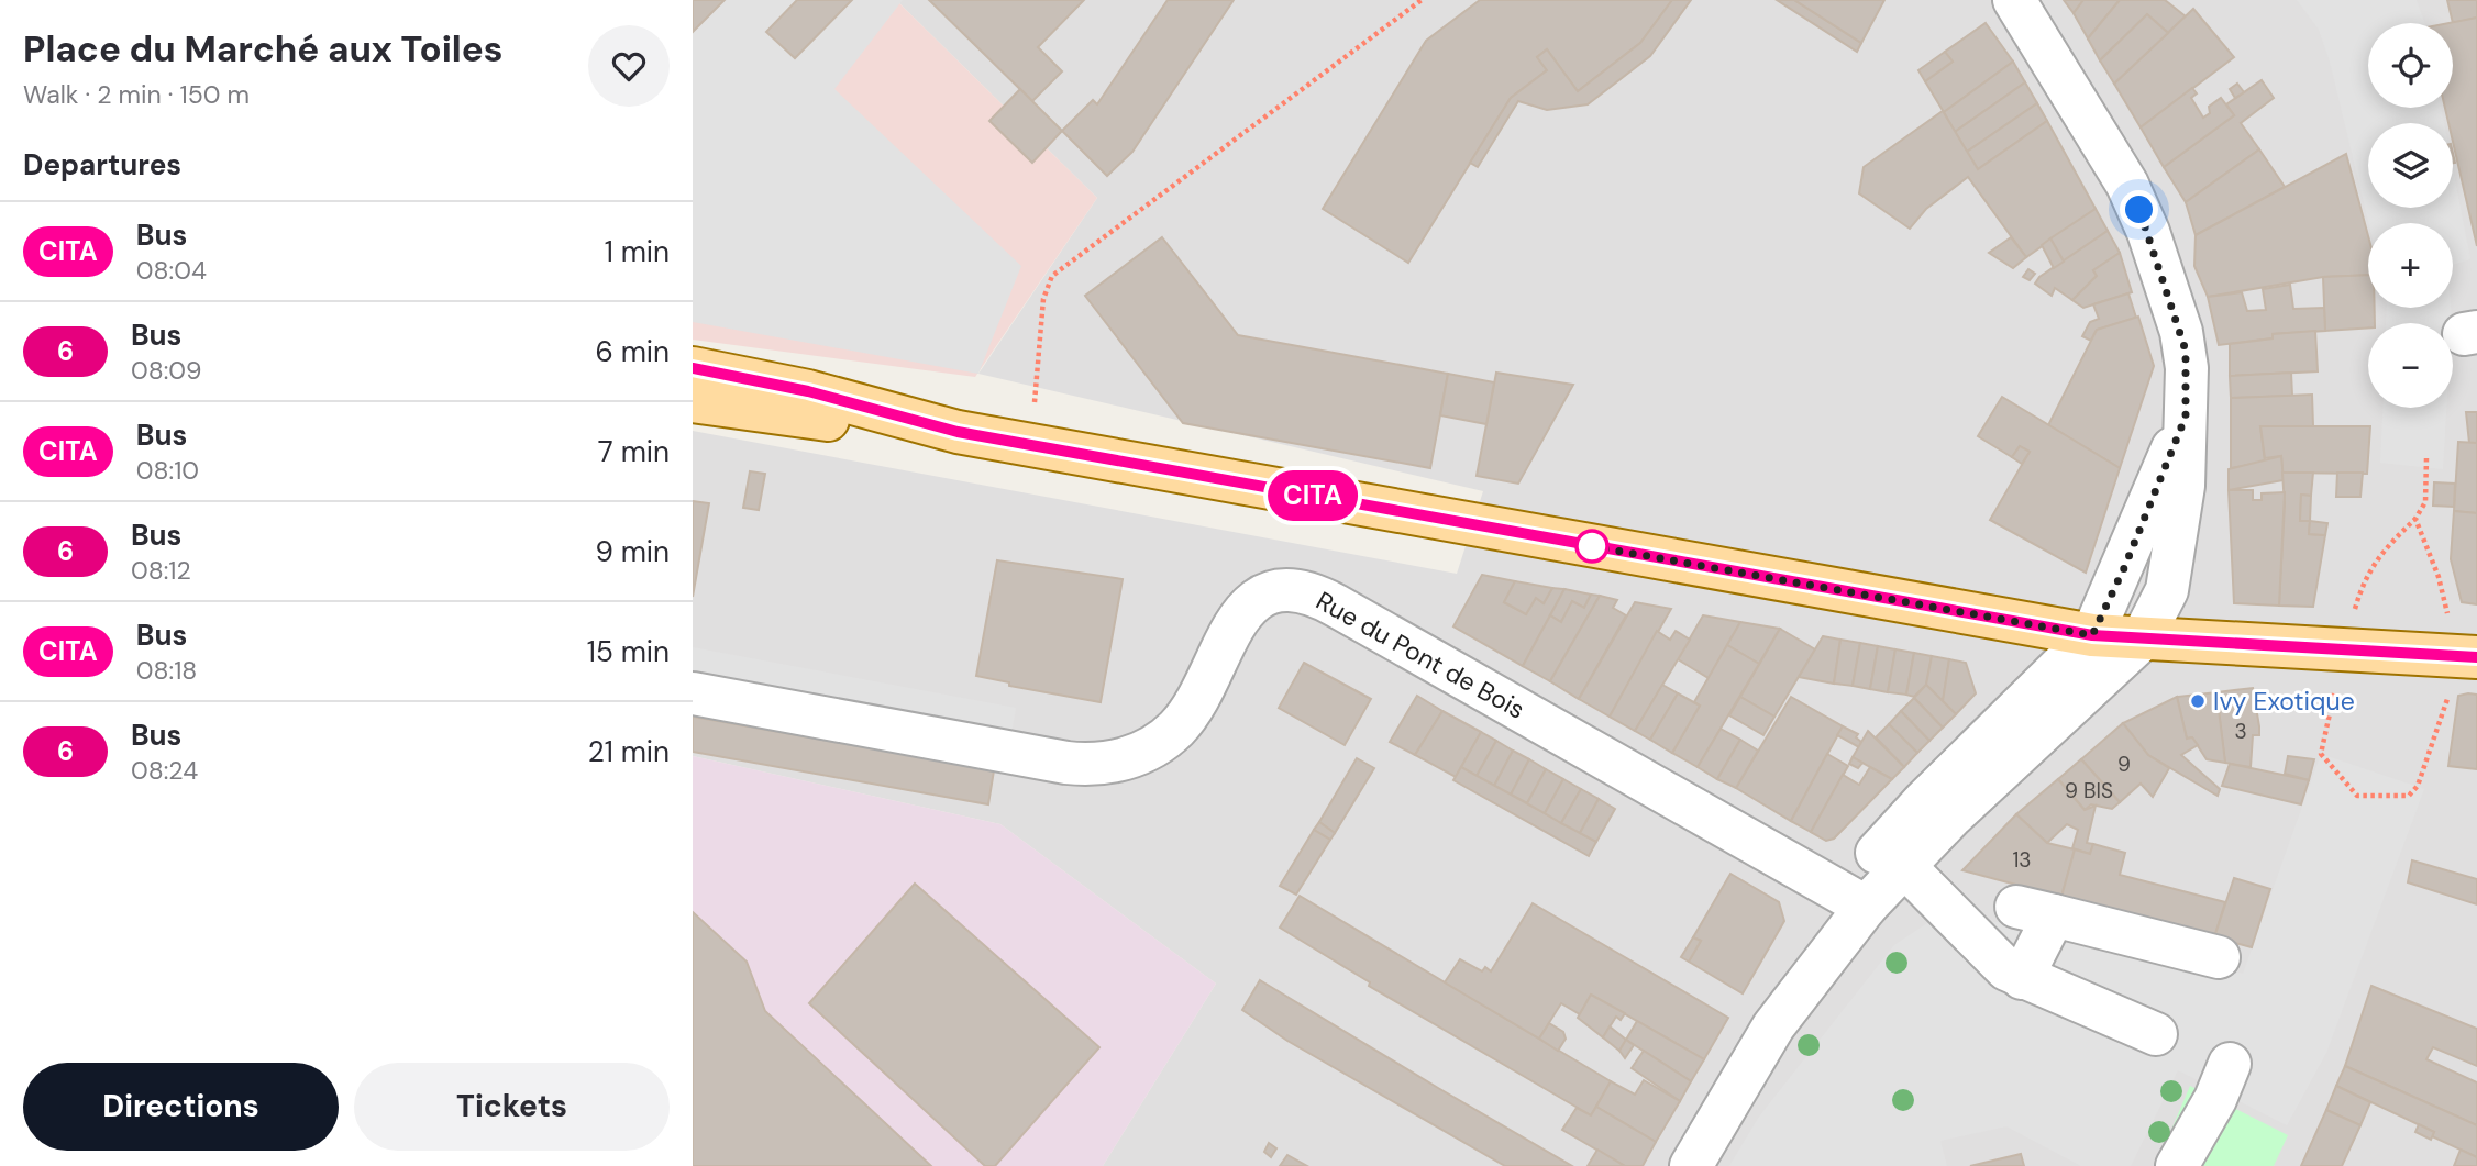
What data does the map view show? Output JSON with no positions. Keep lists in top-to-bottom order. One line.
{"streets":{"street":["Rue du Pont de Bois"]},"places":["Ivy Exotique"],"lines":["bus line CITA"],"house_numbers":["3","9","9 BIS","13"],"page":{"heading":[["Place du Marché aux Toiles","Walk · 2 min · 150 m"],"Departures"],"on_map":"CITA","map_buttons":["+","−"],"list":[{"mark":"CITA","name":"Bus","note":"08:04","value":"1 min"},{"mark":"6","name":"Bus","note":"08:09","value":"6 min"},{"mark":"CITA","name":"Bus","note":"08:10","value":"7 min"},{"mark":"6","name":"Bus","note":"08:12","value":"9 min"},{"mark":"CITA","name":"Bus","note":"08:18","value":"15 min"},{"mark":"6","name":"Bus","note":"08:24","value":"21 min"}],"buttons":["Directions","Tickets"]}}
